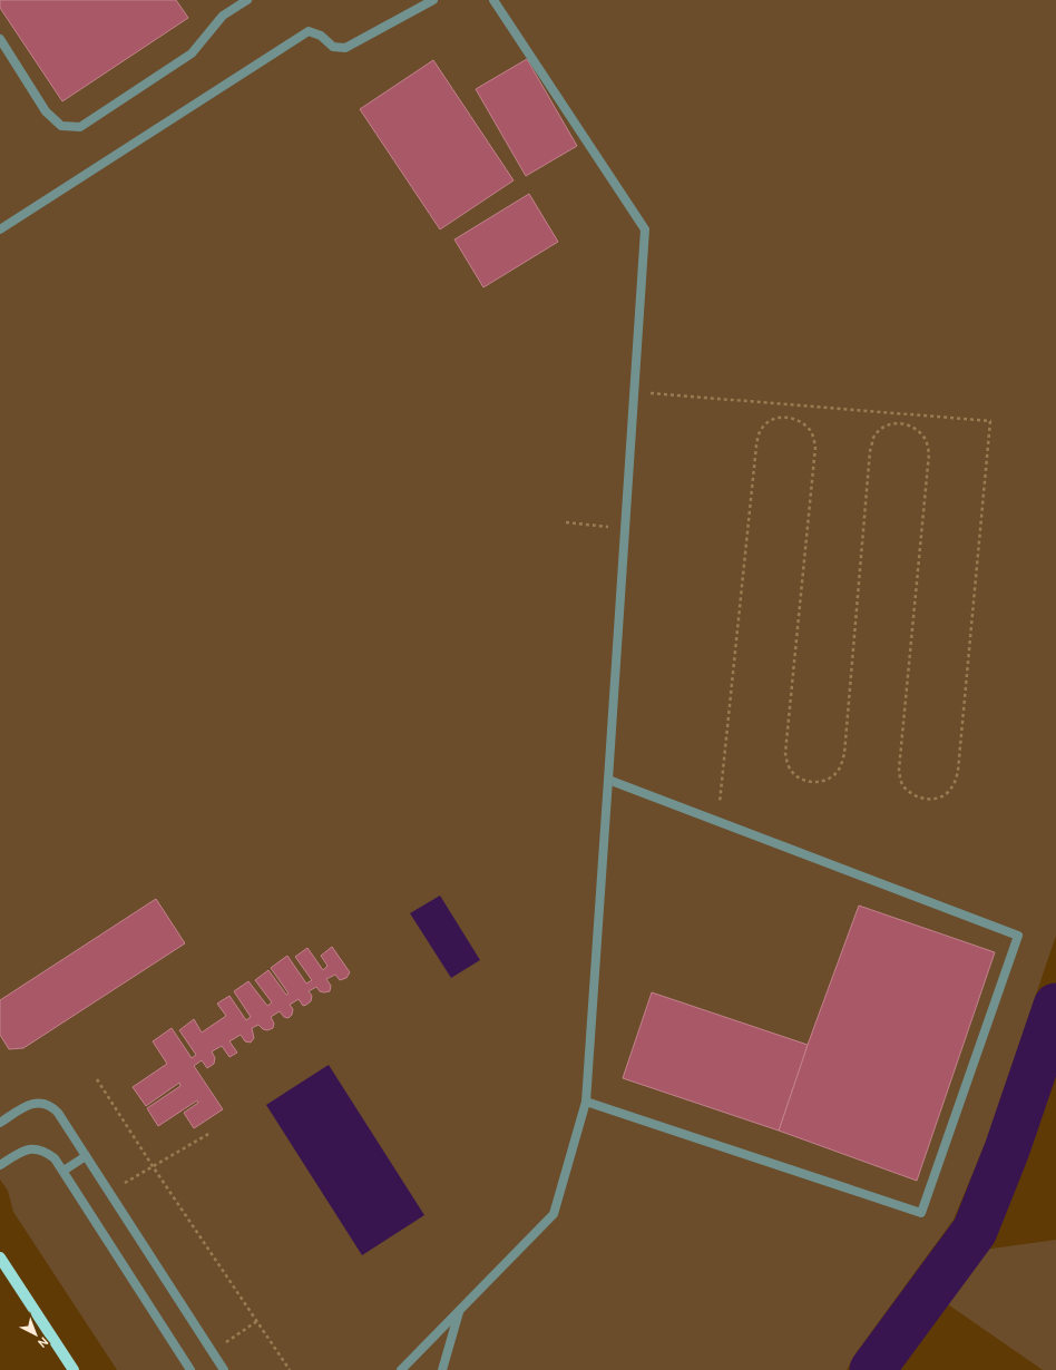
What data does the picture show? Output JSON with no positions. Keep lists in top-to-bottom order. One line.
{"north":"bottom right"}
